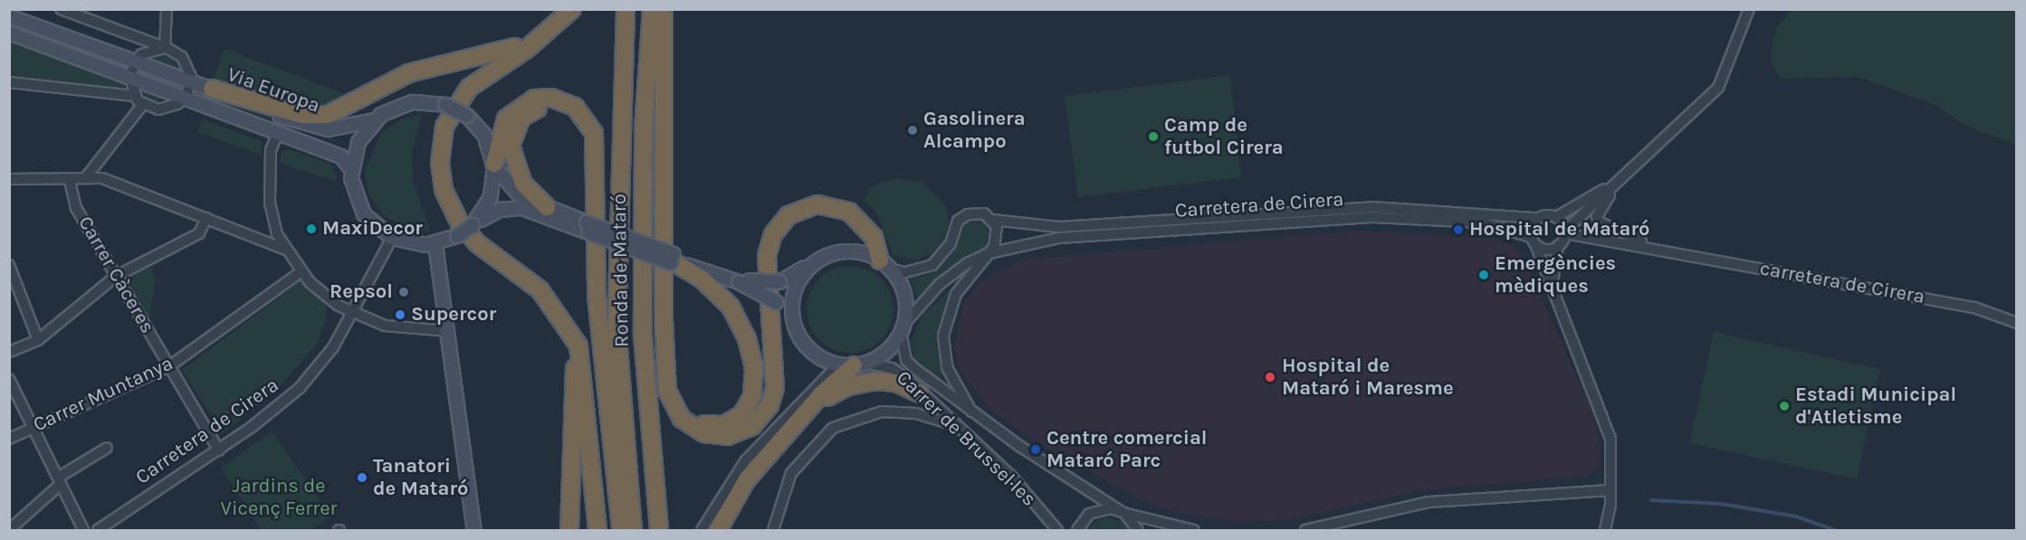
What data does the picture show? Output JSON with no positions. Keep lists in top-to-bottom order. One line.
{"streets":{"highway":["Ronda de Mataró"],"street":["Via Europa","Carretera de Cirera","Carrer Càceres","carretera de Cirera","Carrer Muntanya","Carrer de Brussel·les"]},"crossings":[["Via Europa","Carretera de Cirera"],["Carretera de Cirera","Carrer Càceres"],["Carretera de Cirera","carretera de Cirera"],["Carretera de Cirera","Carrer de Brussel·les"],["Carrer Càceres","Carrer Muntanya"]],"parks":["Jardins de Vicenç Ferrer"],"places":["Gasolinera Alcampo","Camp de futbol Cirera","MaxiDecor","Hospital de Mataró","Emergències mèdiques","Repsol","Supercor","Hospital de Mataró i Maresme","Estadi Municipal d'Atletisme","Centre comercial Mataró Parc","Tanatori de Mataró"]}
